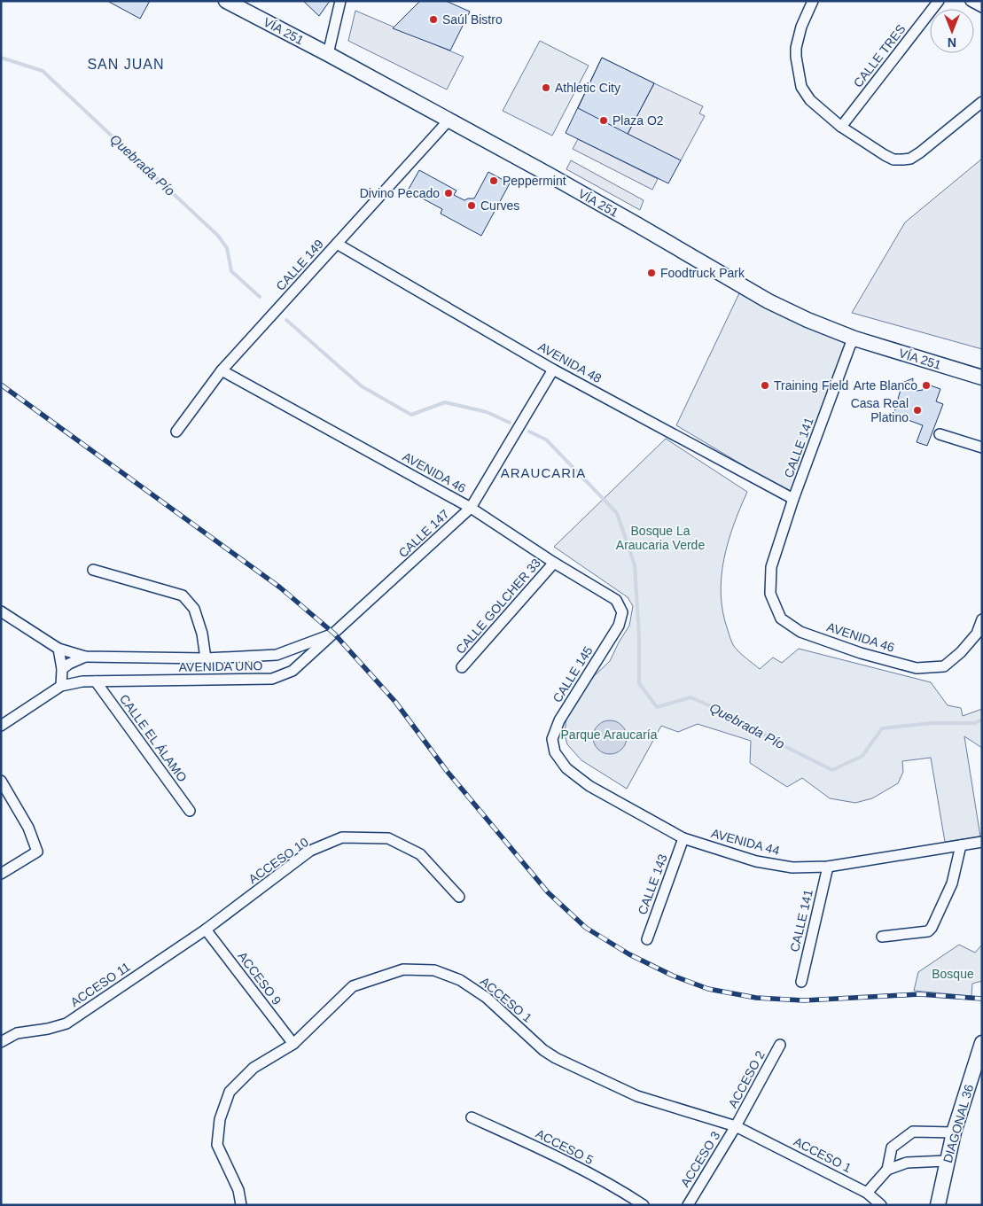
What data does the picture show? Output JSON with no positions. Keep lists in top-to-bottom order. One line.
{"streets":{"main road":["VÍA 251","DIAGONAL 36"],"street":["CALLE TRES","CALLE 149","AVENIDA 48","CALLE 141","AVENIDA 46","CALLE 147","CALLE GOLCHER 33","AVENIDA UNO","CALLE 145","CALLE EL ÁLAMO","AVENIDA 44","ACCESO 10","CALLE 143","ACCESO 9","ACCESO 11","ACCESO 1","ACCESO 2","ACCESO 5","ACCESO 3"]},"crossings":[["VÍA 251","CALLE 149"],["VÍA 251","CALLE 141"],["CALLE 149","AVENIDA 48"],["CALLE 149","AVENIDA 46"],["AVENIDA 48","CALLE 141"],["AVENIDA 48","CALLE 147"],["CALLE 141","AVENIDA 46"],["CALLE 141","AVENIDA 44"],["AVENIDA 46","CALLE 147"],["AVENIDA 46","CALLE GOLCHER 33"],["AVENIDA 46","CALLE 145"],["CALLE 147","AVENIDA UNO"],["AVENIDA UNO","CALLE EL ÁLAMO"],["CALLE 145","AVENIDA 44"],["AVENIDA 44","CALLE 143"],["ACCESO 10","ACCESO 9"],["ACCESO 10","ACCESO 11"],["ACCESO 9","ACCESO 11"],["ACCESO 9","ACCESO 1"],["ACCESO 1","ACCESO 2"],["ACCESO 1","ACCESO 3"],["ACCESO 2","ACCESO 3"]],"districts":["SAN JUAN","ARAUCARIA"],"water":["Quebrada Pío"],"parks":["Bosque La Araucaria Verde","Parque Araucaría","Bosque"],"places":["Saúl Bistro","Athletic City","Plaza O2","Peppermint","Divino Pecado","Curves","Foodtruck Park","Training Field","Arte Blanco","Casa Real Platino"],"north":"bottom"}
